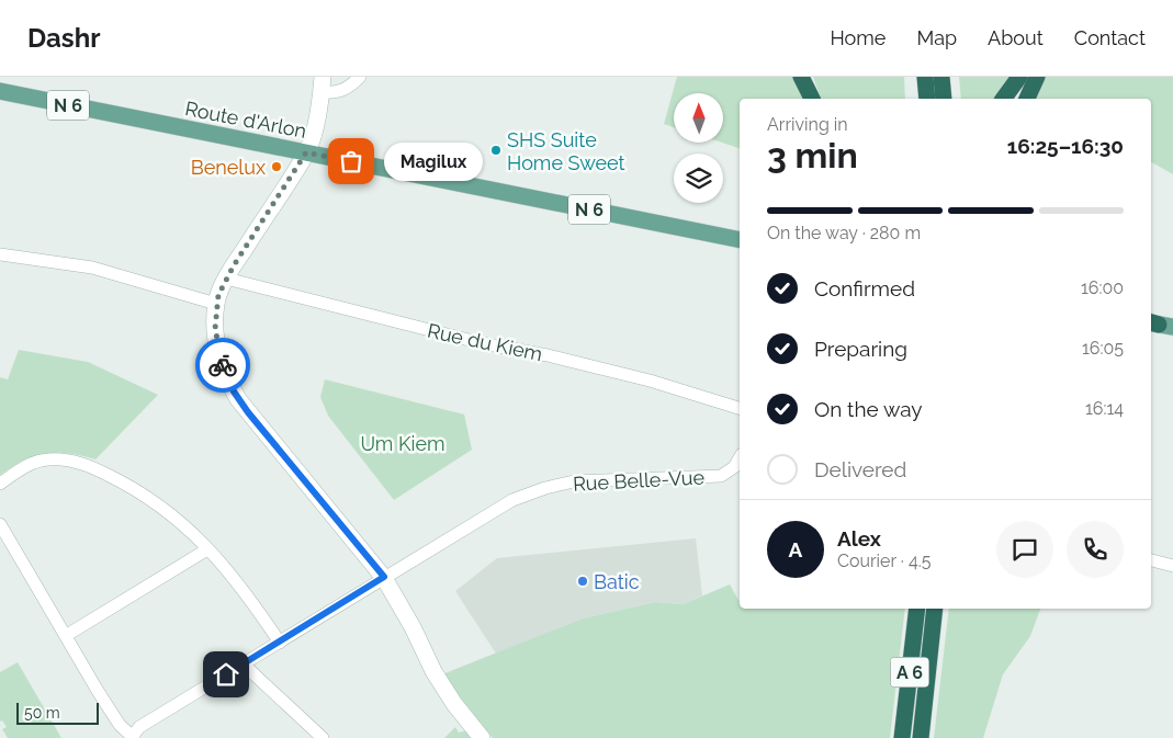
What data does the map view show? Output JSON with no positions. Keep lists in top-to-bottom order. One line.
{"streets":{"highway":["A 6"],"main road":["N 6","Route d'Arlon"],"street":["Rue du Kiem","Rue Belle-Vue"]},"parks":["Um Kiem"],"places":["SHS Suite Home Sweet","Magilux","Benelux","Batic"],"scale_bar":"50 m","north":"top","page":{"header":"Dashr","nav":["Home","Map","About","Contact"],"heading":["3 min","Arriving in","16:25–16:30"],"panel":["Alex","Courier · 4.5"],"bubble":"Magilux","bar":"On the way · 280 m","list":[["Confirmed","16:00"],["Preparing","16:05"],["On the way","16:14"],"Delivered"],"round":"A","scale":"50 m"}}
